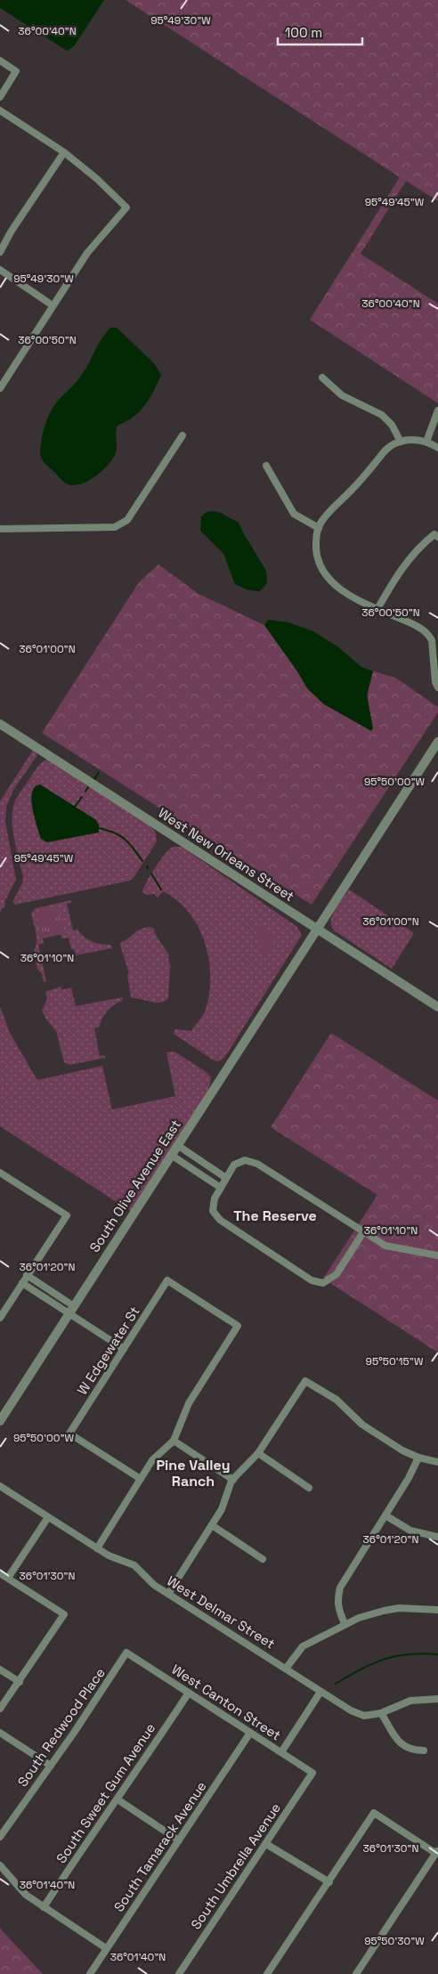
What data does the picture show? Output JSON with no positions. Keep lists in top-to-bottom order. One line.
{"streets":{"street":["West New Orleans Street","South Olive Avenue East","W Edgewater St","West Delmar Street","West Canton Street","South Redwood Place","South Sweet Gum Avenue","South Tamarack Avenue","South Umbrella Avenue"]},"crossings":[["West New Orleans Street","South Olive Avenue East"],["West Canton Street","South Redwood Place"],["West Canton Street","South Sweet Gum Avenue"],["West Canton Street","South Tamarack Avenue"],["West Canton Street","South Umbrella Avenue"]],"districts":["The Reserve","Pine Valley Ranch"],"scale_bar":"100 m","coordinates":["95°49'30\"W","36°00'40\"N","95°49'45\"W","36°00'50\"N","36°01'00\"N","95°50'00\"W","36°01'10\"N","36°01'20\"N","95°50'15\"W","36°01'30\"N","36°01'40\"N","95°50'30\"W"]}
